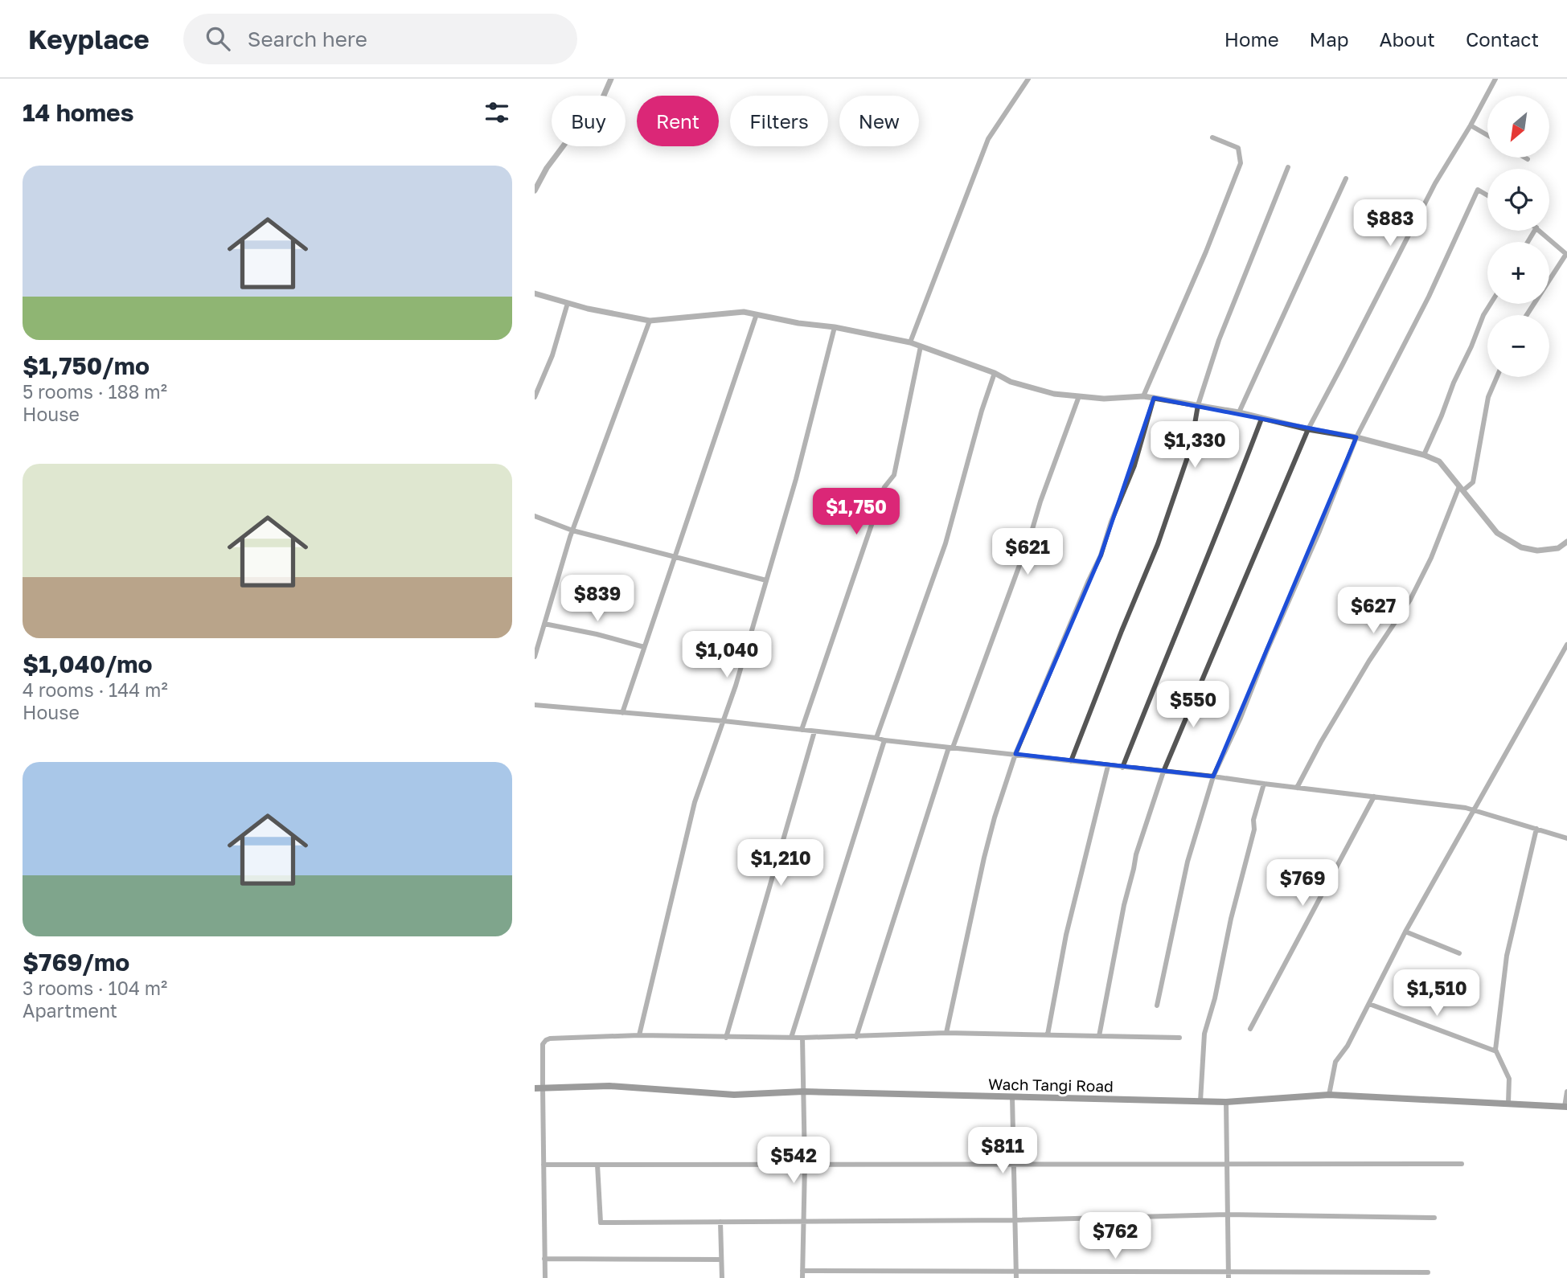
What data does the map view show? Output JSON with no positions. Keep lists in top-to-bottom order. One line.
{"streets":{"main road":["Wach Tangi Road"]},"north":"bottom left","page":{"header":"Keyplace","search":"Search here","nav":["Home","Map","About","Contact"],"heading":"14 homes","map_buttons":["+","−"],"chip":["Buy","Rent","Filters","New"],"list":[{"name":"$1,750/mo","note":"5 rooms · 188 m² · House"},{"name":"$1,040/mo","note":"4 rooms · 144 m² · House"},{"name":"$769/mo","note":"3 rooms · 104 m² · Apartment"}],"price":["$883","$1,330","$1,750","$621","$839","$627","$1,040","$550","$1,210","$769","$1,510","$811","$542","$762"]}}
